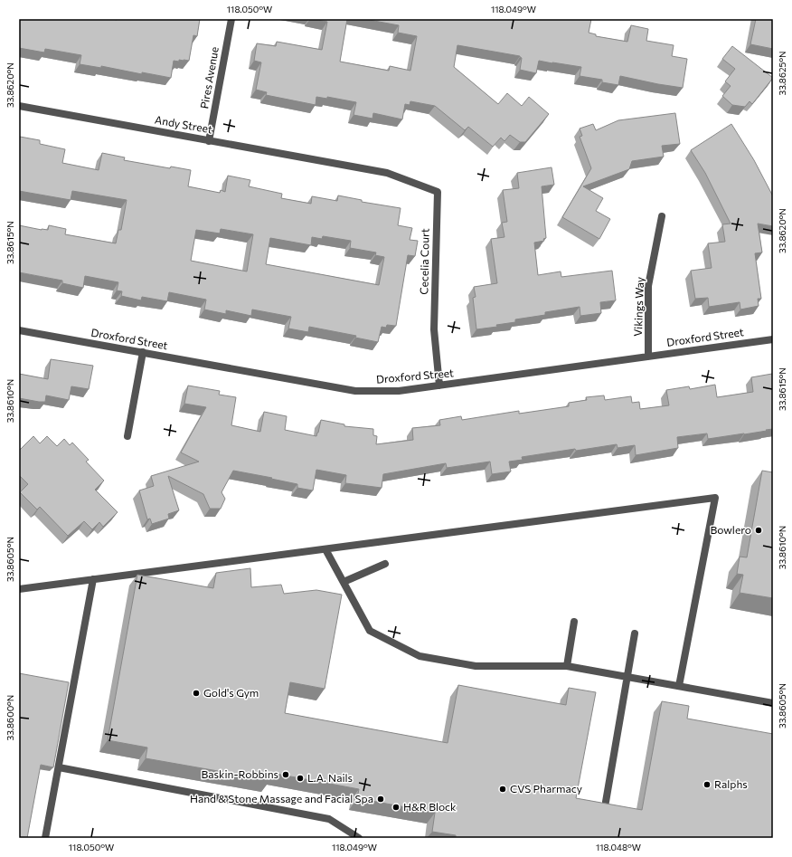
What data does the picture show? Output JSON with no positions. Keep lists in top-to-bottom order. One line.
{"streets":{"street":["Pires Avenue","Andy Street","Cecelia Court","Vikings Way","Droxford Street"]},"crossings":[["Pires Avenue","Andy Street"],["Andy Street","Cecelia Court"],["Cecelia Court","Droxford Street"],["Vikings Way","Droxford Street"]],"places":["Bowlero","Gold's Gym","Baskin-Robbins","L.A. Nails","Ralphs","CVS Pharmacy","Hand & Stone Massage and Facial Spa","H&R Block"],"coordinates":["118.050°W","118.049°W","33.8625°N","33.8620°N","33.8615°N","33.8610°N","33.8605°N","33.8600°N","118.048°W"]}
